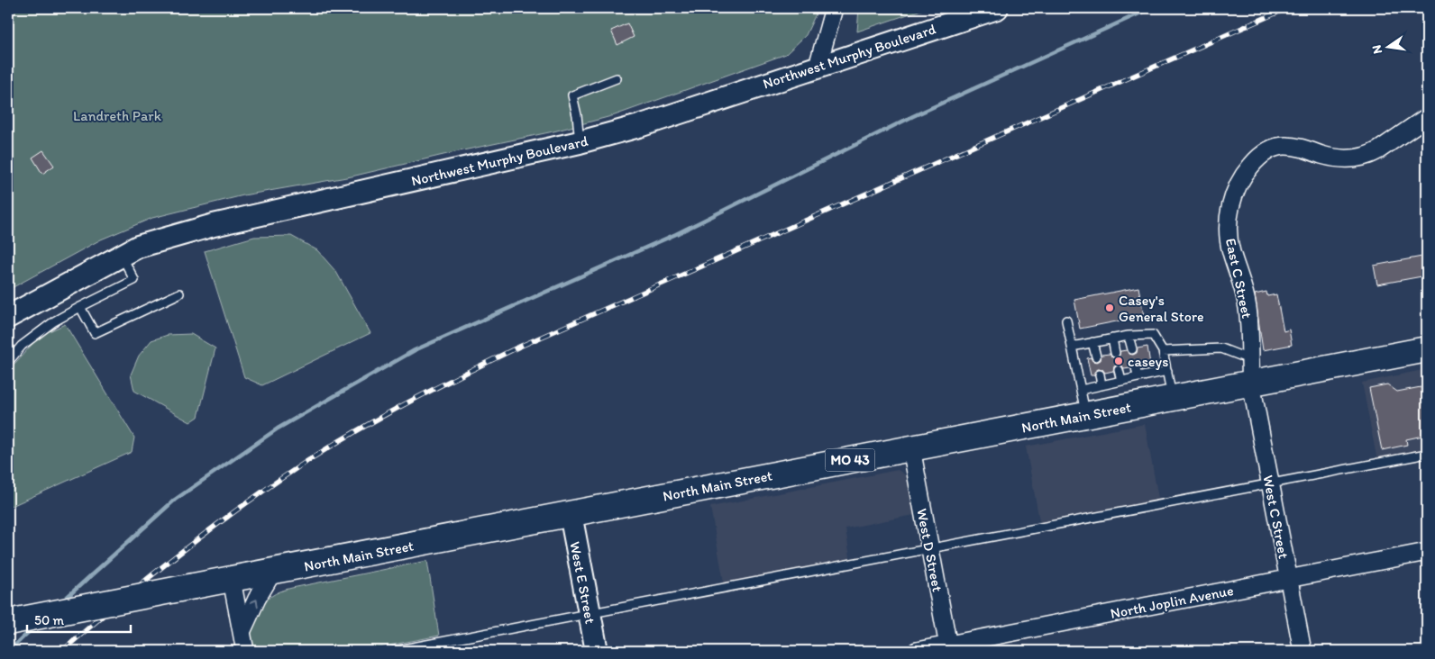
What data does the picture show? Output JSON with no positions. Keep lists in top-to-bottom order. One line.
{"streets":{"main road":["North Main Street","MO 43"],"street":["Northwest Murphy Boulevard","East C Street","West C Street","West D Street","West E Street","North Joplin Avenue"]},"crossings":[["East C Street","North Main Street"],["East C Street","West C Street"],["North Main Street","West C Street"],["North Main Street","West D Street"],["North Main Street","West E Street"],["West C Street","North Joplin Avenue"],["West D Street","North Joplin Avenue"]],"parks":["Landreth Park"],"places":["Casey's General Store","caseys"],"scale_bar":"50 m","north":"left"}
